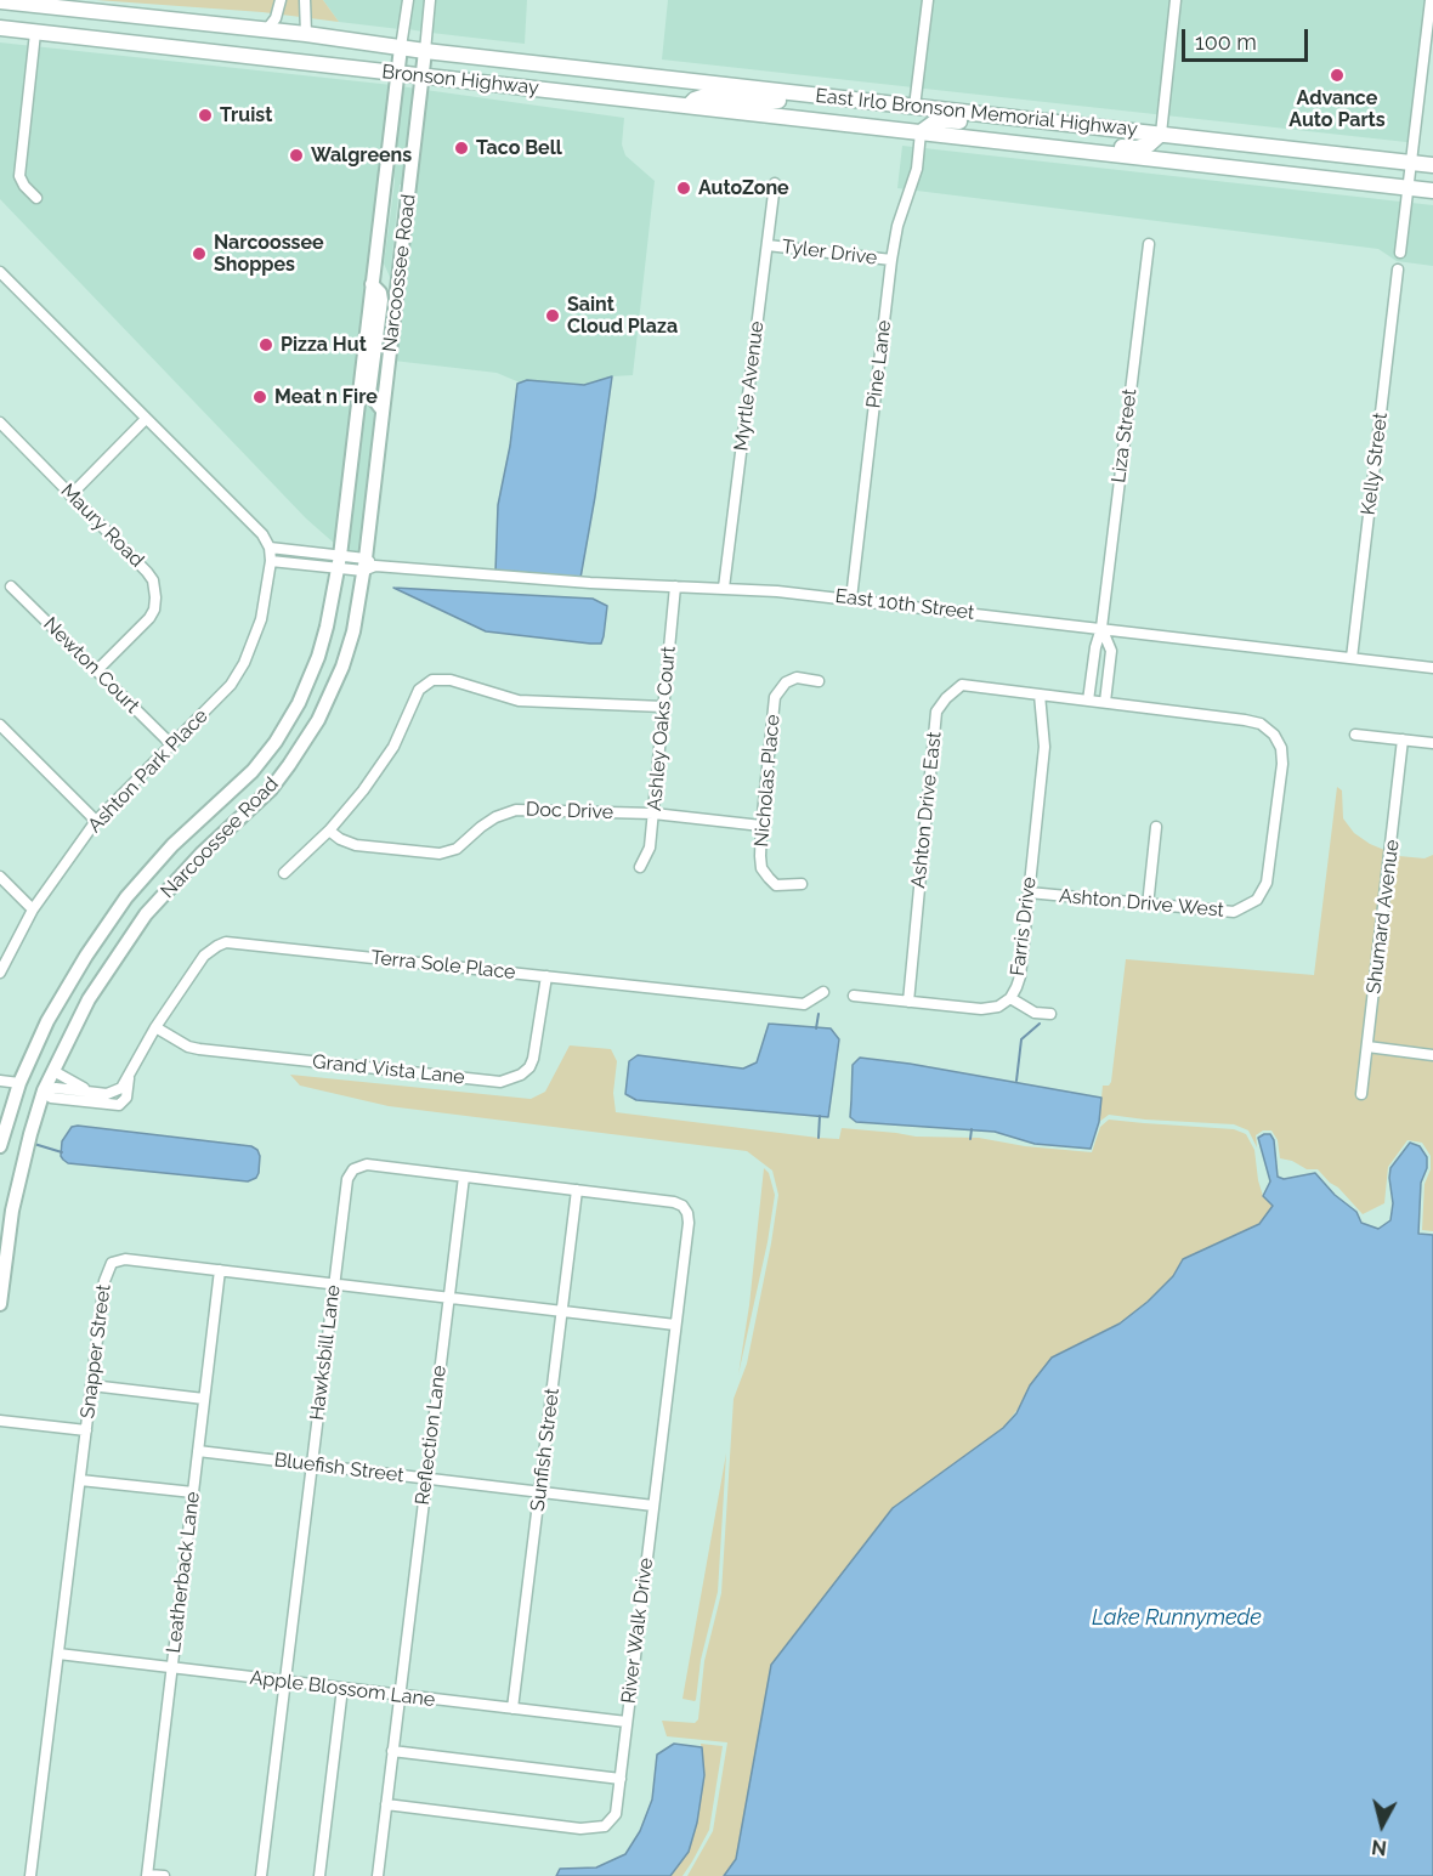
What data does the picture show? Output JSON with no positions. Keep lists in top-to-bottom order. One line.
{"streets":{"highway":["Bronson Highway","East Irlo Bronson Memorial Highway"],"main road":["Narcoossee Road"],"street":["Tyler Drive","Pine Lane","Myrtle Avenue","Liza Street","Kelly Street","Maury Road","East 10th Street","Newton Court","Ashley Oaks Court","Ashton Park Place","Nicholas Place","Ashton Drive East","Doc Drive","Ashton Drive West","Shumard Avenue","Farris Drive","Terra Sole Place","Grand Vista Lane","Snapper Street","Hawksbill Lane","Reflection Lane","Sunfish Street","Bluefish Street","Leatherback Lane","River Walk Drive","Apple Blossom Lane"]},"crossings":[["Bronson Highway","East Irlo Bronson Memorial Highway"],["Bronson Highway","Narcoossee Road"],["Bronson Highway","Pine Lane"],["East Irlo Bronson Memorial Highway","Pine Lane"],["Tyler Drive","Pine Lane"],["Tyler Drive","Myrtle Avenue"],["Narcoossee Road","East 10th Street"],["Narcoossee Road","Terra Sole Place"],["Pine Lane","East 10th Street"],["Myrtle Avenue","East 10th Street"],["Liza Street","East 10th Street"],["Kelly Street","East 10th Street"],["Maury Road","Newton Court"],["East 10th Street","Ashley Oaks Court"],["Newton Court","Ashton Park Place"],["Ashley Oaks Court","Doc Drive"],["Nicholas Place","Doc Drive"],["Ashton Drive East","Ashton Drive West"],["Ashton Drive East","Farris Drive"],["Ashton Drive West","Farris Drive"],["Terra Sole Place","Grand Vista Lane"],["Snapper Street","Hawksbill Lane"],["Snapper Street","Reflection Lane"],["Snapper Street","Sunfish Street"],["Snapper Street","Leatherback Lane"],["Snapper Street","River Walk Drive"],["Snapper Street","Apple Blossom Lane"],["Hawksbill Lane","Reflection Lane"],["Hawksbill Lane","Sunfish Street"],["Hawksbill Lane","Bluefish Street"],["Hawksbill Lane","River Walk Drive"],["Hawksbill Lane","Apple Blossom Lane"],["Reflection Lane","Bluefish Street"],["Reflection Lane","River Walk Drive"],["Reflection Lane","Apple Blossom Lane"],["Sunfish Street","Bluefish Street"],["Sunfish Street","Apple Blossom Lane"],["Bluefish Street","Leatherback Lane"],["Bluefish Street","River Walk Drive"],["Leatherback Lane","Apple Blossom Lane"],["River Walk Drive","Apple Blossom Lane"]],"water":["Lake Runnymede"],"places":["Advance Auto Parts","Truist","Taco Bell","Walgreens","AutoZone","Narcoossee Shoppes","Saint Cloud Plaza","Pizza Hut","Meat n Fire"],"scale_bar":"100 m","north":"bottom"}
